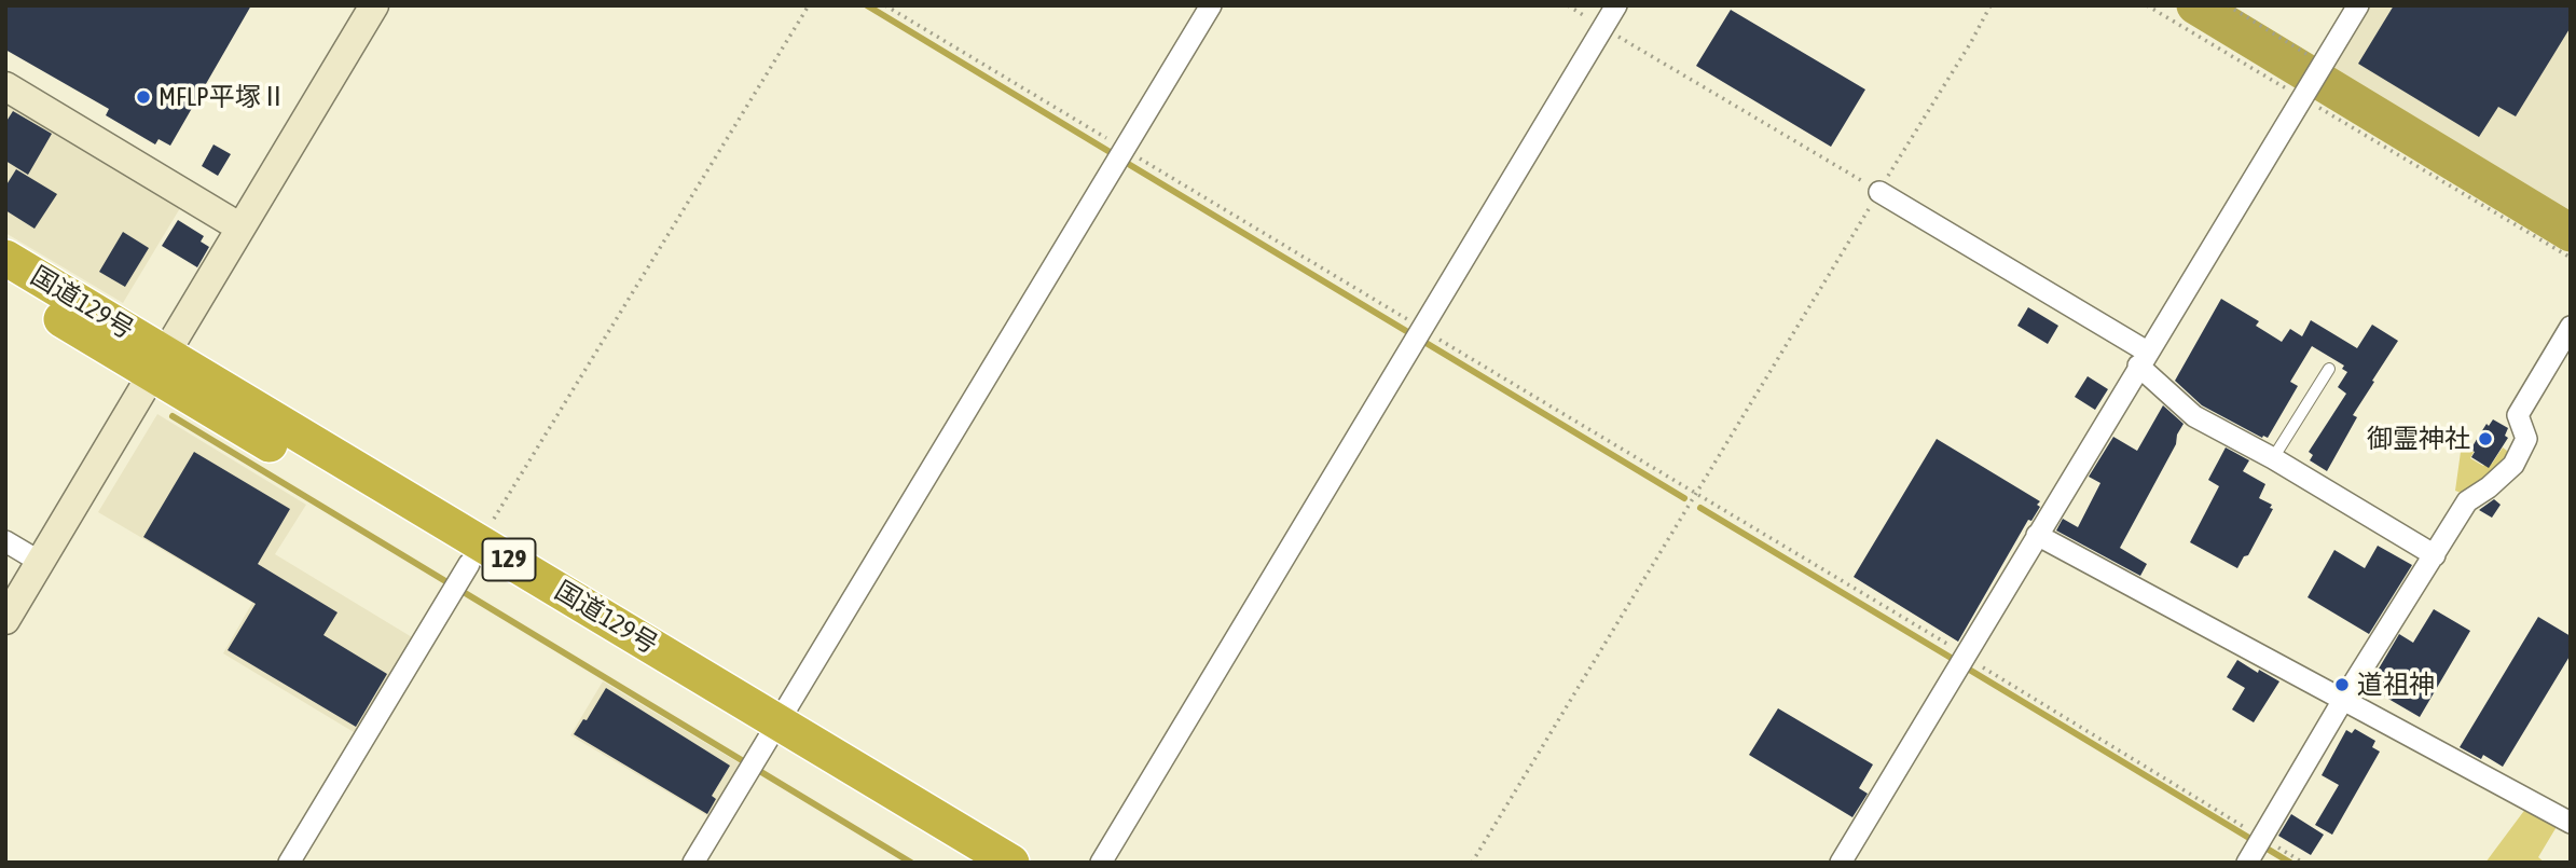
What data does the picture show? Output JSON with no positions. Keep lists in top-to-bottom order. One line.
{"streets":{"highway":["国道129号","129"]},"places":["MFLP平塚Ⅱ","御霊神社","道祖神"]}
